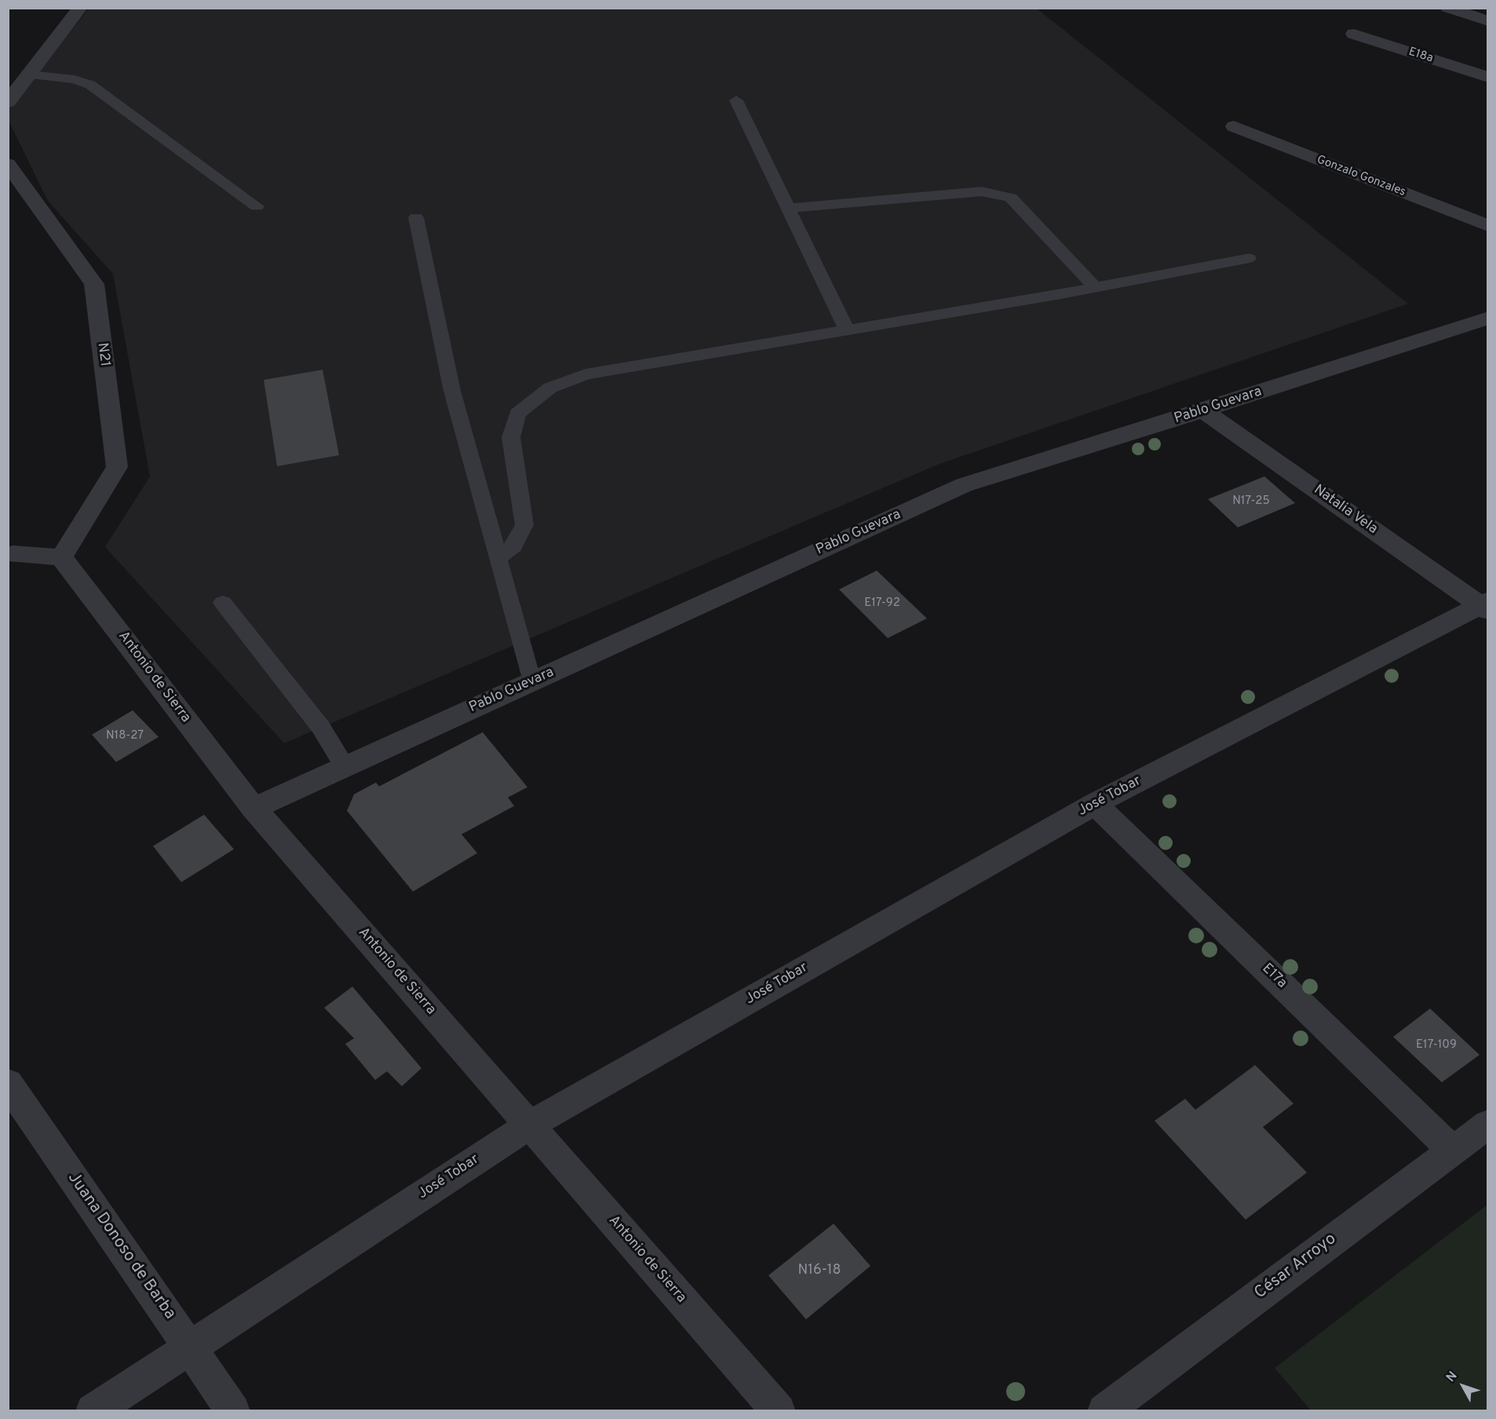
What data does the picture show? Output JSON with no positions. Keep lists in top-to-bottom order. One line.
{"streets":{"street":["E18a","Gonzalo Gonzales","N21","Pablo Guevara","Natalia Vela","Antonio de Sierra","José Tobar","E17a","Juana Donoso de Barba","César Arroyo"]},"crossings":[["N21","Antonio de Sierra"],["Pablo Guevara","Natalia Vela"],["Pablo Guevara","Antonio de Sierra"],["Natalia Vela","José Tobar"],["Antonio de Sierra","José Tobar"],["José Tobar","E17a"],["José Tobar","Juana Donoso de Barba"],["E17a","César Arroyo"]],"house_numbers":["N17-25","E17-92","N18-27","E17-109","N16-18"],"north":"top left"}
